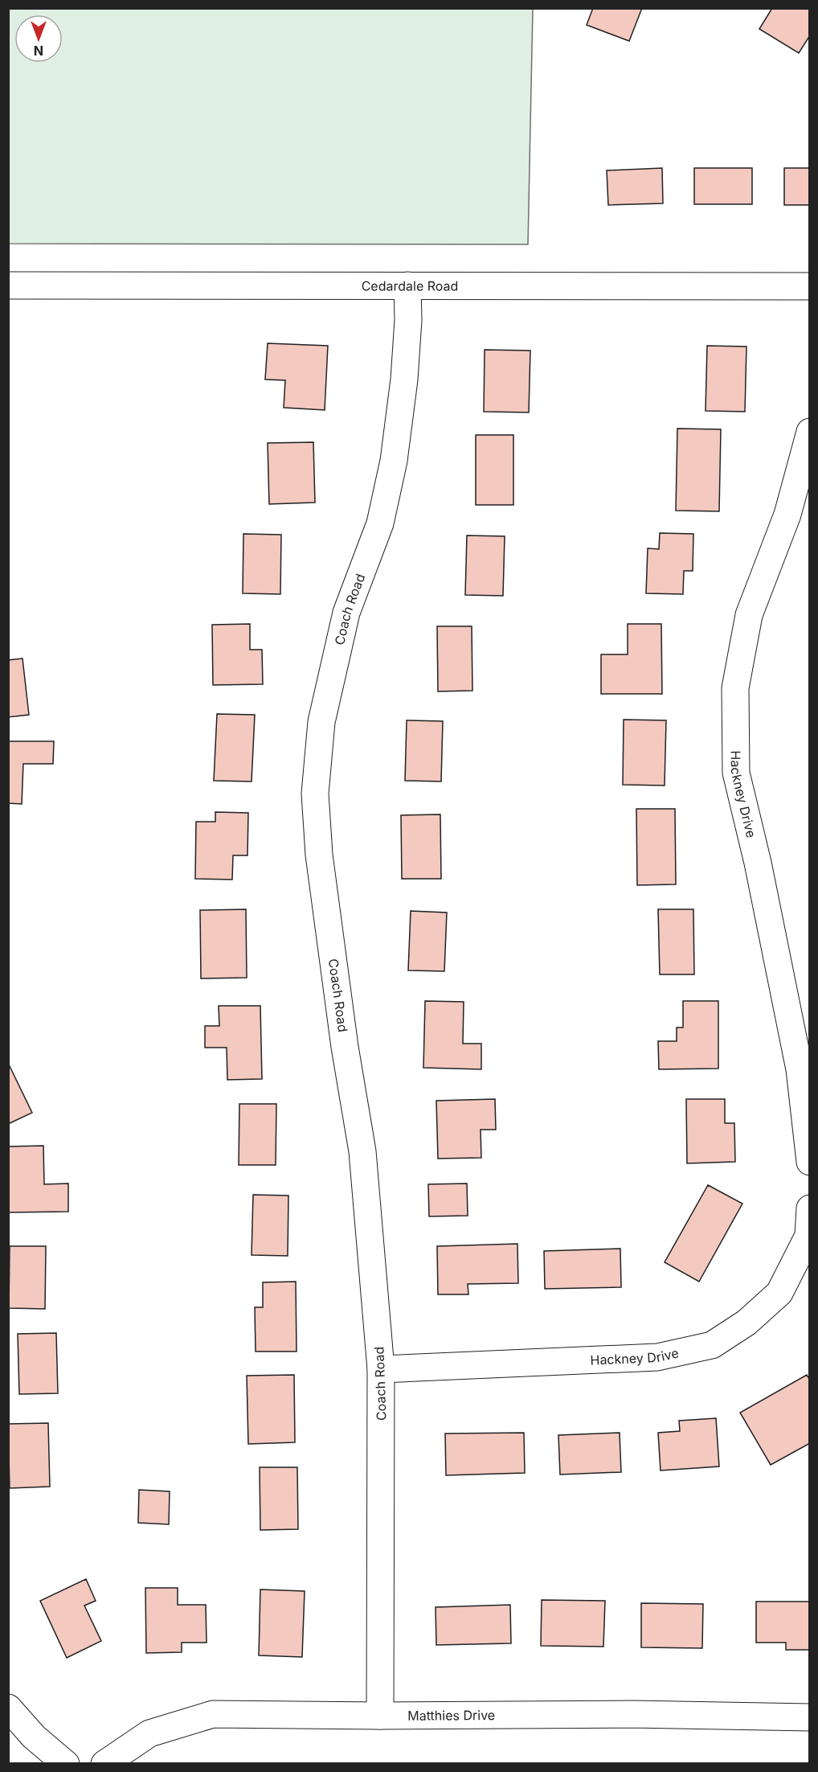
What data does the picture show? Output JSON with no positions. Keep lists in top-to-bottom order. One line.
{"streets":{"street":["Cedardale Road","Coach Road","Hackney Drive","Matthies Drive"]},"crossings":[["Cedardale Road","Coach Road"],["Coach Road","Hackney Drive"],["Coach Road","Matthies Drive"]],"north":"bottom"}
